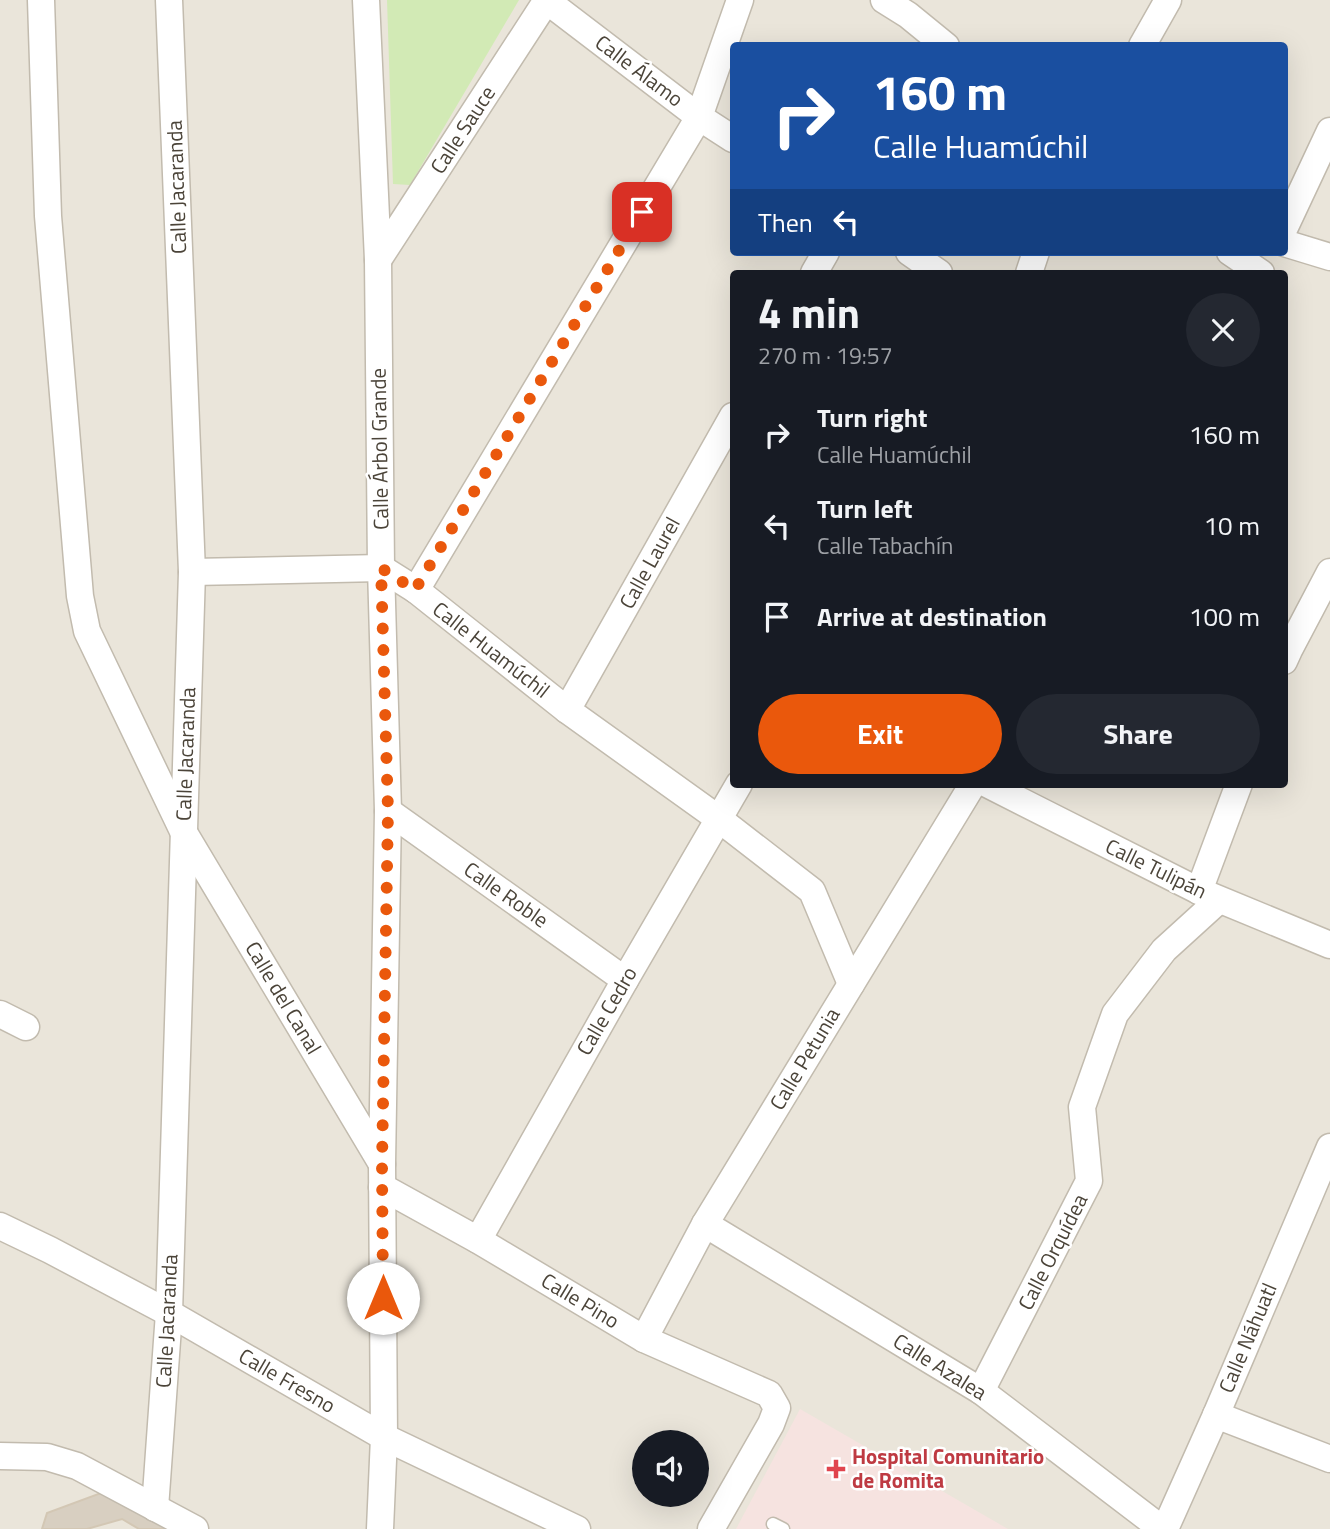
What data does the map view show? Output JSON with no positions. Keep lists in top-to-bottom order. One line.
{"streets":{"street":["Calle Álamo","Calle Sauce","Calle Jacaranda","Calle Árbol Grande","Calle Laurel","Calle Huamúchil","Calle Tulipán","Calle Roble","Calle del Canal","Calle Cedro","Calle Petunia","Calle Orquídea","Calle Pino","Calle Náhuatl","Calle Azalea","Calle Fresno"]},"crossings":[["Calle Álamo","Calle Sauce"],["Calle Sauce","Calle Árbol Grande"],["Calle Jacaranda","Calle del Canal"],["Calle Jacaranda","Calle Fresno"],["Calle Árbol Grande","Calle Huamúchil"],["Calle Árbol Grande","Calle Roble"],["Calle Árbol Grande","Calle del Canal"],["Calle Árbol Grande","Calle Pino"],["Calle Árbol Grande","Calle Fresno"],["Calle Laurel","Calle Huamúchil"],["Calle Huamúchil","Calle Cedro"],["Calle Huamúchil","Calle Petunia"],["Calle Tulipán","Calle Orquídea"],["Calle Roble","Calle Cedro"],["Calle del Canal","Calle Pino"],["Calle Cedro","Calle Pino"],["Calle Petunia","Calle Pino"],["Calle Petunia","Calle Azalea"],["Calle Orquídea","Calle Azalea"],["Calle Náhuatl","Calle Azalea"]],"places":{"health":["Hospital Comunitario de Romita"]},"page":{"turn":["160 m","Calle Huamúchil"],"then":"Then","heading":["4 min","270 m · 19:57"],"list":[{"name":"Turn right","note":"Calle Huamúchil","value":"160 m"},{"name":"Turn left","note":"Calle Tabachín","value":"10 m"},{"name":"Arrive at destination","value":"100 m"}],"buttons":["Exit","Share"]}}
